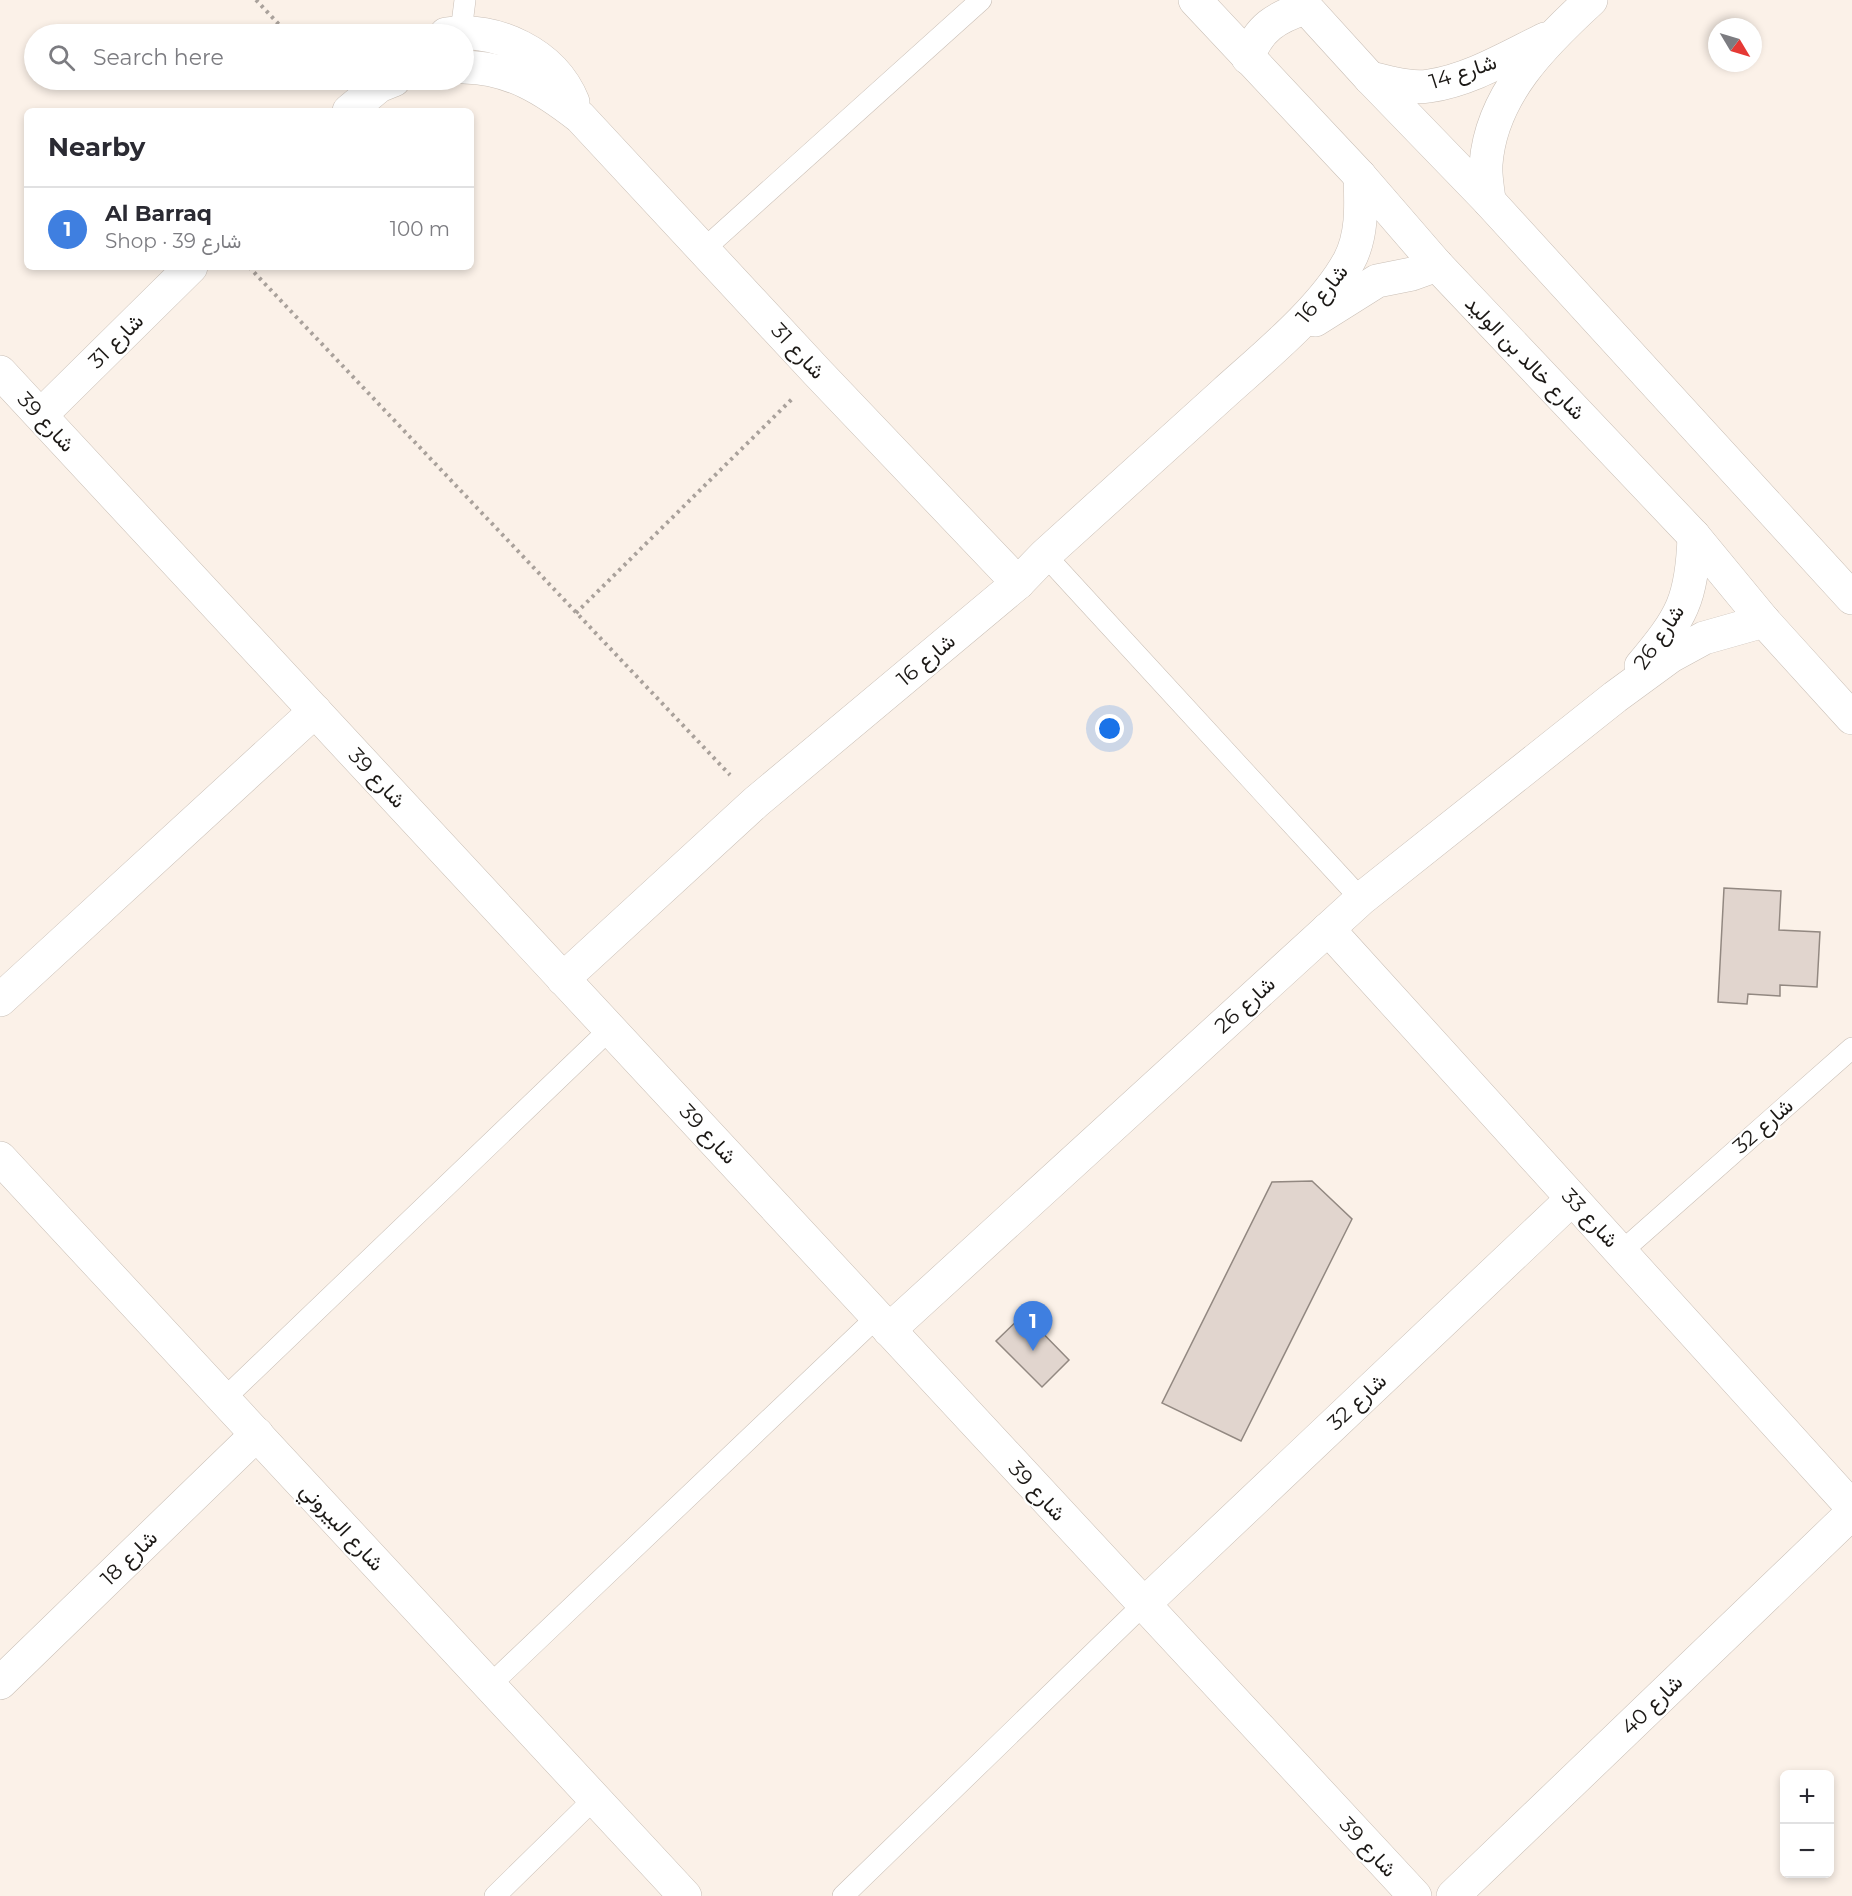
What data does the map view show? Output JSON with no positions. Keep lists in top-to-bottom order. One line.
{"streets":{"street":["شارع 14","شارع 16","شارع 31","شارع خالد بن الوليد","شارع 39","شارع 26","شارع 32","شارع 33","شارع البيروني","شارع 18","شارع 40"]},"crossings":[["شارع 16","شارع 31"],["شارع 16","شارع خالد بن الوليد"],["شارع 16","شارع 39"],["شارع 31","شارع 39"],["شارع خالد بن الوليد","شارع 26"],["شارع 39","شارع 26"],["شارع 39","شارع 32"],["شارع 26","شارع 33"],["شارع 32","شارع 33"],["شارع البيروني","شارع 18"]],"north":"bottom right","page":{"search":"Search here","heading":"Nearby","list":[{"mark":"1","name":"Al Barraq","note":"Shop · شارع 39","value":"100 m"}],"pins":"1","map_buttons":["+","−"]}}
